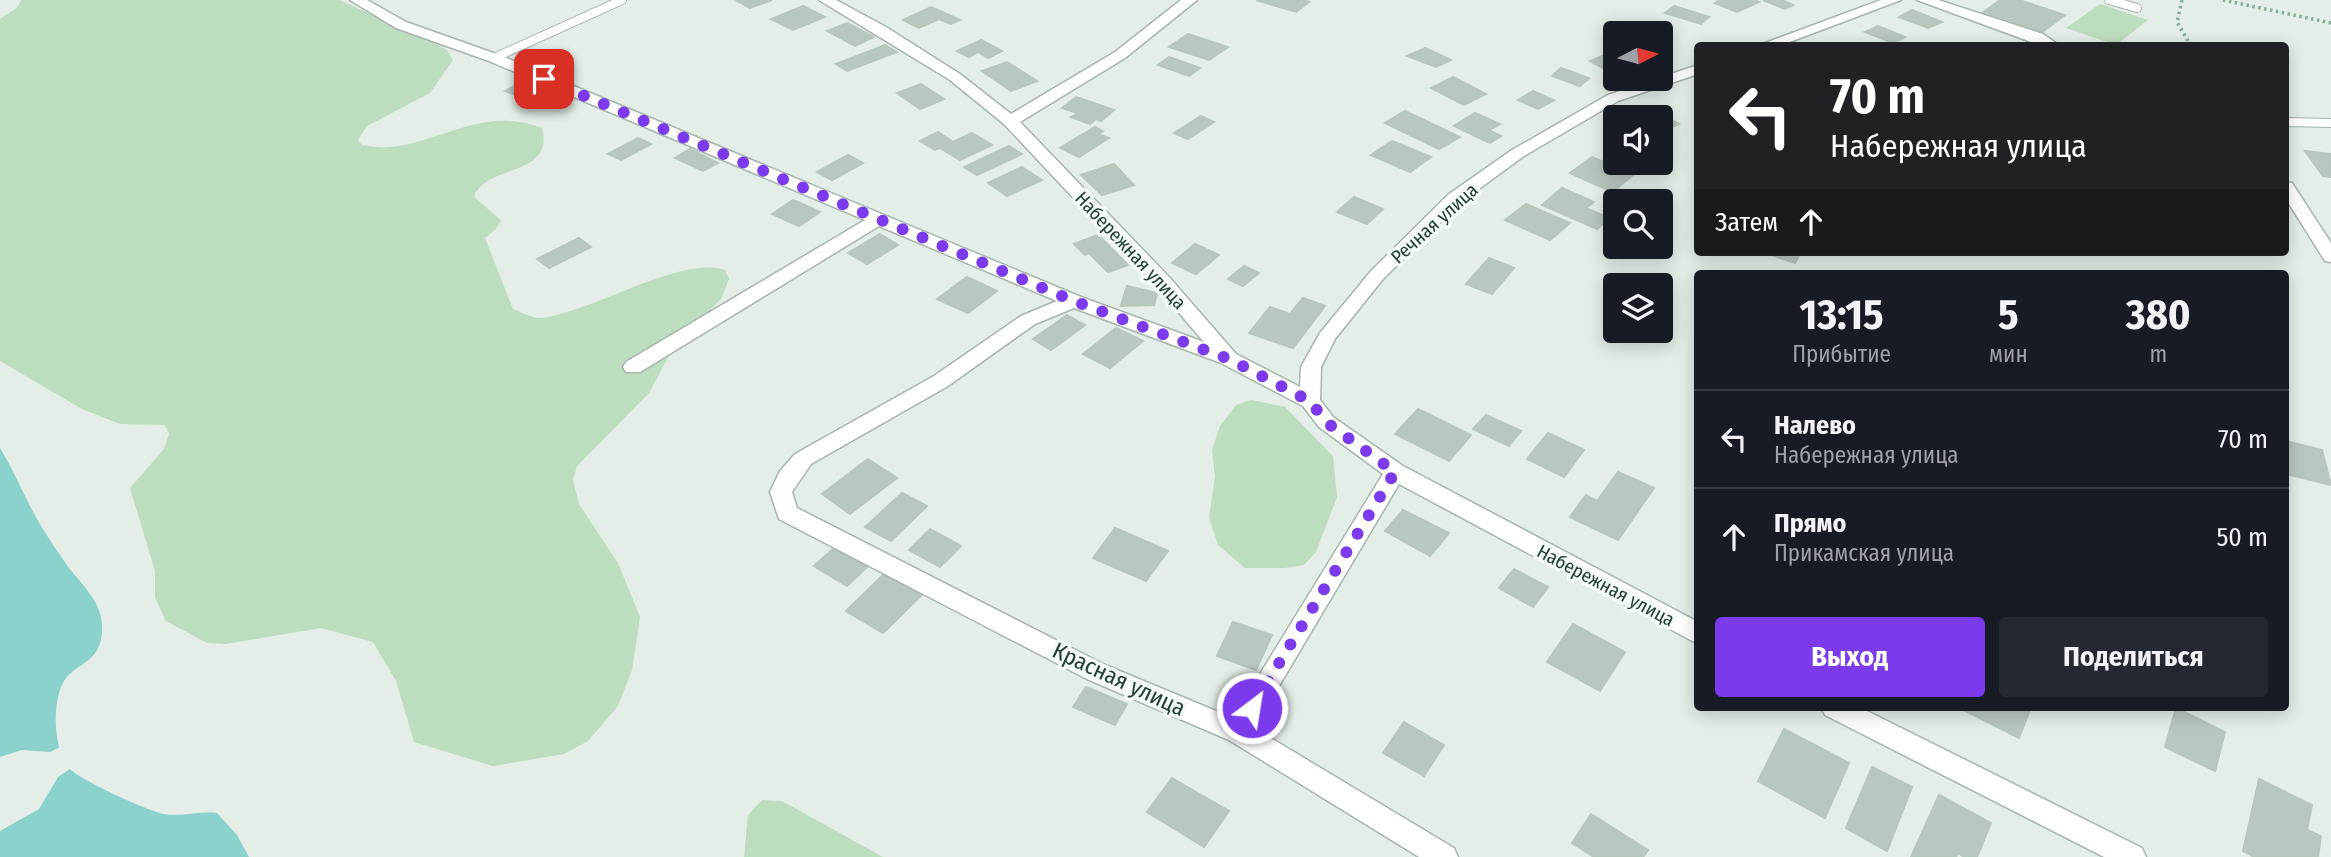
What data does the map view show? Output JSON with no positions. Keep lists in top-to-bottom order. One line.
{"streets":{"street":["Речная улица","Набережная улица","Красная улица"]},"crossings":[["Речная улица","Набережная улица"]],"north":"right","page":{"turn":["70 m","Набережная улица"],"then":"Затем","eta":["13:15","Прибытие","5","мин","380","m"],"list":[{"name":"Налево","note":"Набережная улица","value":"70 m"},{"name":"Прямо","note":"Прикамская улица","value":"50 m"}],"buttons":["Выход","Поделиться"]}}
